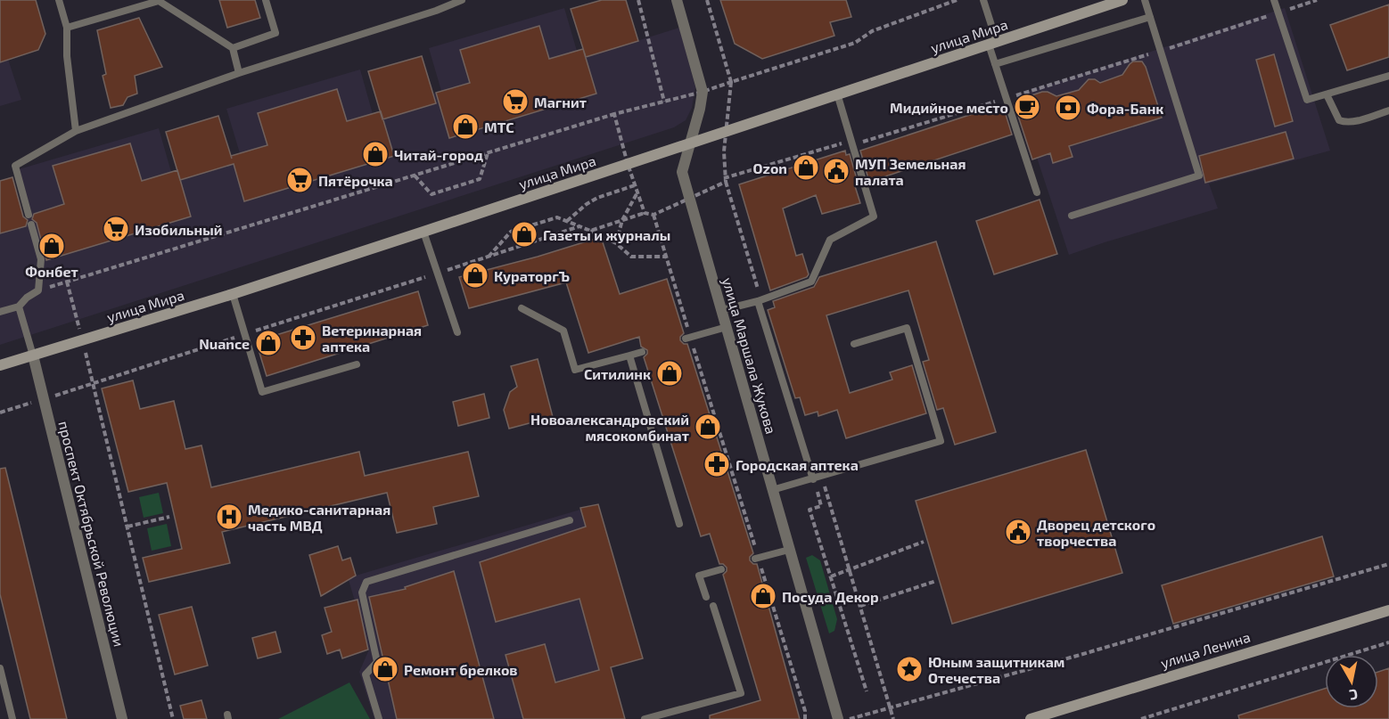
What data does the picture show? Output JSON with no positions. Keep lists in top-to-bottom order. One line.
{"streets":{"main road":["улица Мира","улица Ленина"],"street":["улица Маршала Жукова","проспект Октябрьской Революции"]},"crossings":[["улица Мира","улица Маршала Жукова"],["улица Мира","проспект Октябрьской Революции"]],"places":{"supermarket":["Магнит","Пятёрочка","Изобильный"],"cafe":["Мидийное место"],"bank":["Фора-Банк"],"shop":["МТС","Читай-город","Ozon","Газеты и журналы","Фонбет","КураторгЪ","Nuance","Ситилинк","Новоалександровский мясокомбинат","Посуда Декор","Ремонт брелков"],"public building":["МУП Земельная палата","Дворец детского творчества"],"pharmacy":["Ветеринарная аптека","Городская аптека"],"hospital":["Медико-санитарная часть МВД"],"place":["Юным защитникам Отечества"]},"north":"bottom"}
